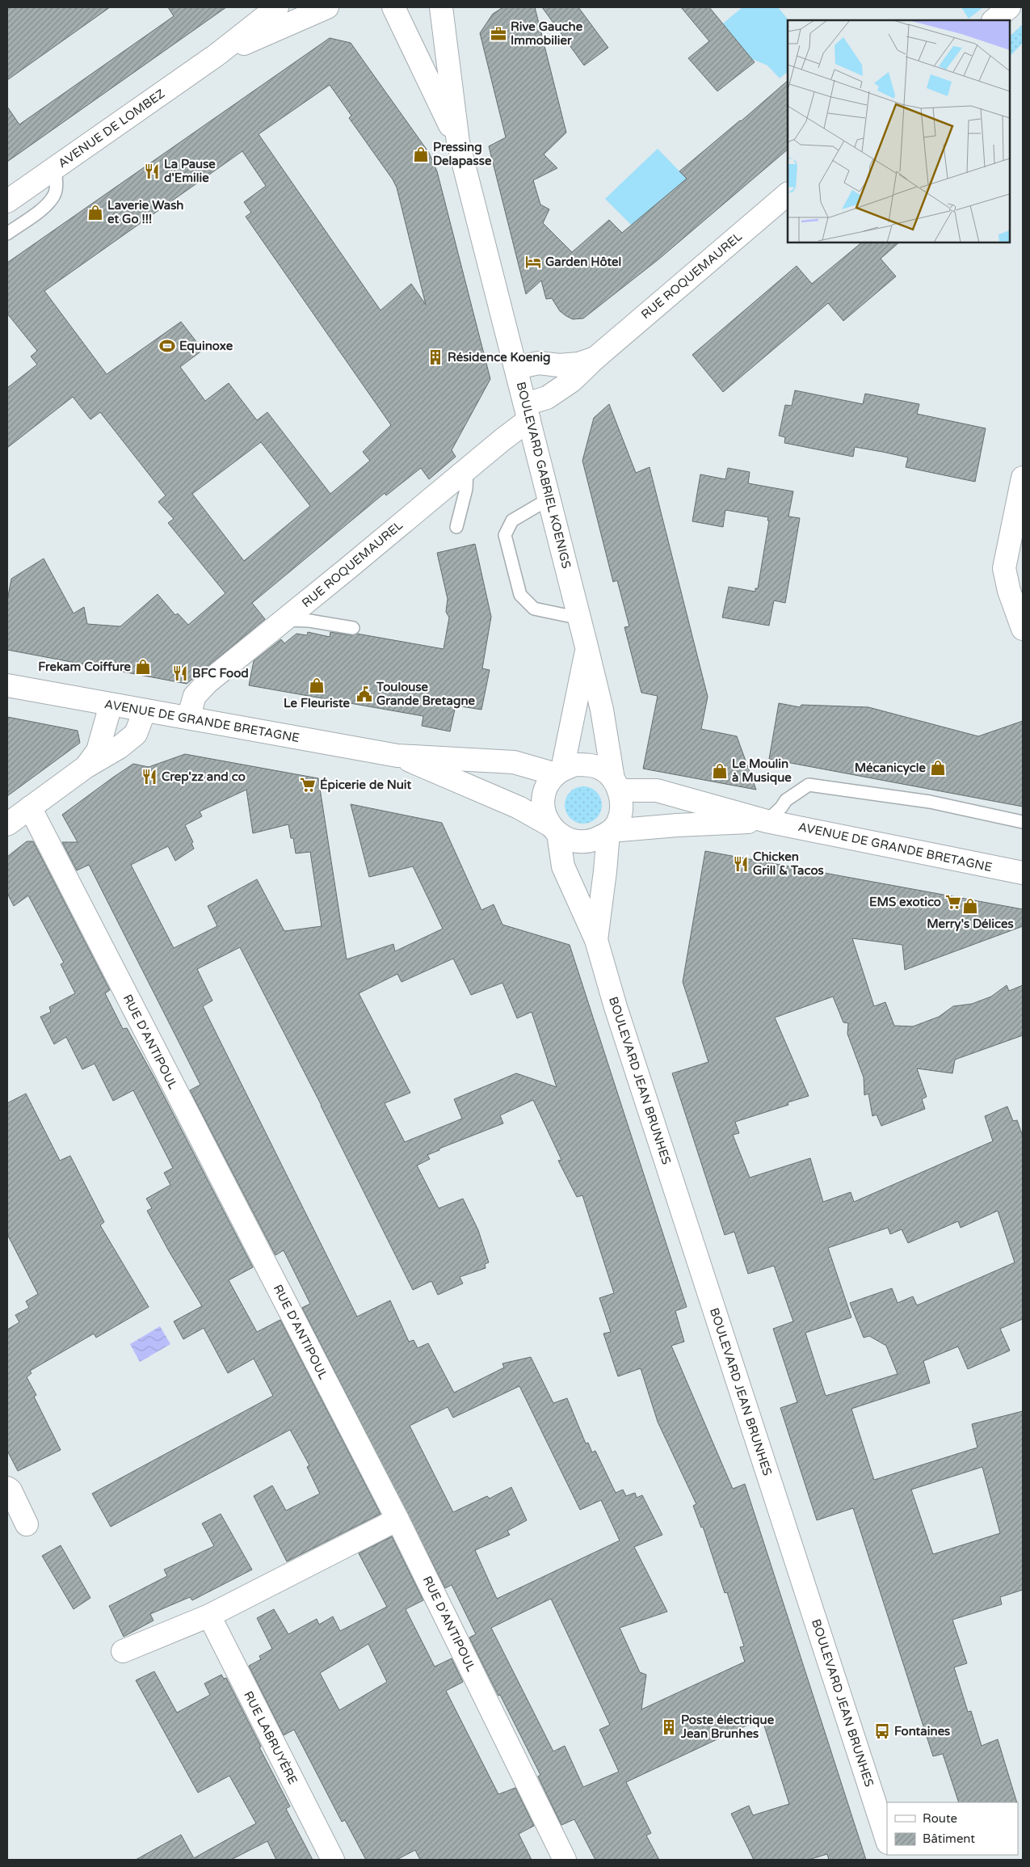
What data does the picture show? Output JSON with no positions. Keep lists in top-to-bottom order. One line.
{"streets":{"street":["AVENUE DE LOMBEZ","RUE ROQUEMAUREL","BOULEVARD GABRIEL KOENIGS","AVENUE DE GRANDE BRETAGNE","RUE D'ANTIPOUL","BOULEVARD JEAN BRUNHES","RUE LABRUYÈRE"]},"crossings":[["RUE ROQUEMAUREL","BOULEVARD GABRIEL KOENIGS"],["RUE ROQUEMAUREL","AVENUE DE GRANDE BRETAGNE"],["BOULEVARD GABRIEL KOENIGS","AVENUE DE GRANDE BRETAGNE"],["BOULEVARD GABRIEL KOENIGS","BOULEVARD JEAN BRUNHES"],["AVENUE DE GRANDE BRETAGNE","BOULEVARD JEAN BRUNHES"]],"places":{"office":["Rive Gauche Immobilier"],"shop":["Pressing Delapasse","Laverie Wash et Go !!!","Frekam Coiffure","Le Fleuriste","Mécanicycle","Le Moulin à Musique","Merry's Délices"],"restaurant":["La Pause d'Emilie","BFC Food","Crep'zz and co","Chicken Grill & Tacos"],"hotel":["Garden Hôtel"],"sports":["Equinoxe"],"building":["Résidence Koenig","Poste électrique Jean Brunhes"],"public building":["Toulouse Grande Bretagne"],"supermarket":["Épicerie de Nuit","EMS exotico"],"bus stop":["Fontaines"]},"legend":["Route","Bâtiment"]}
